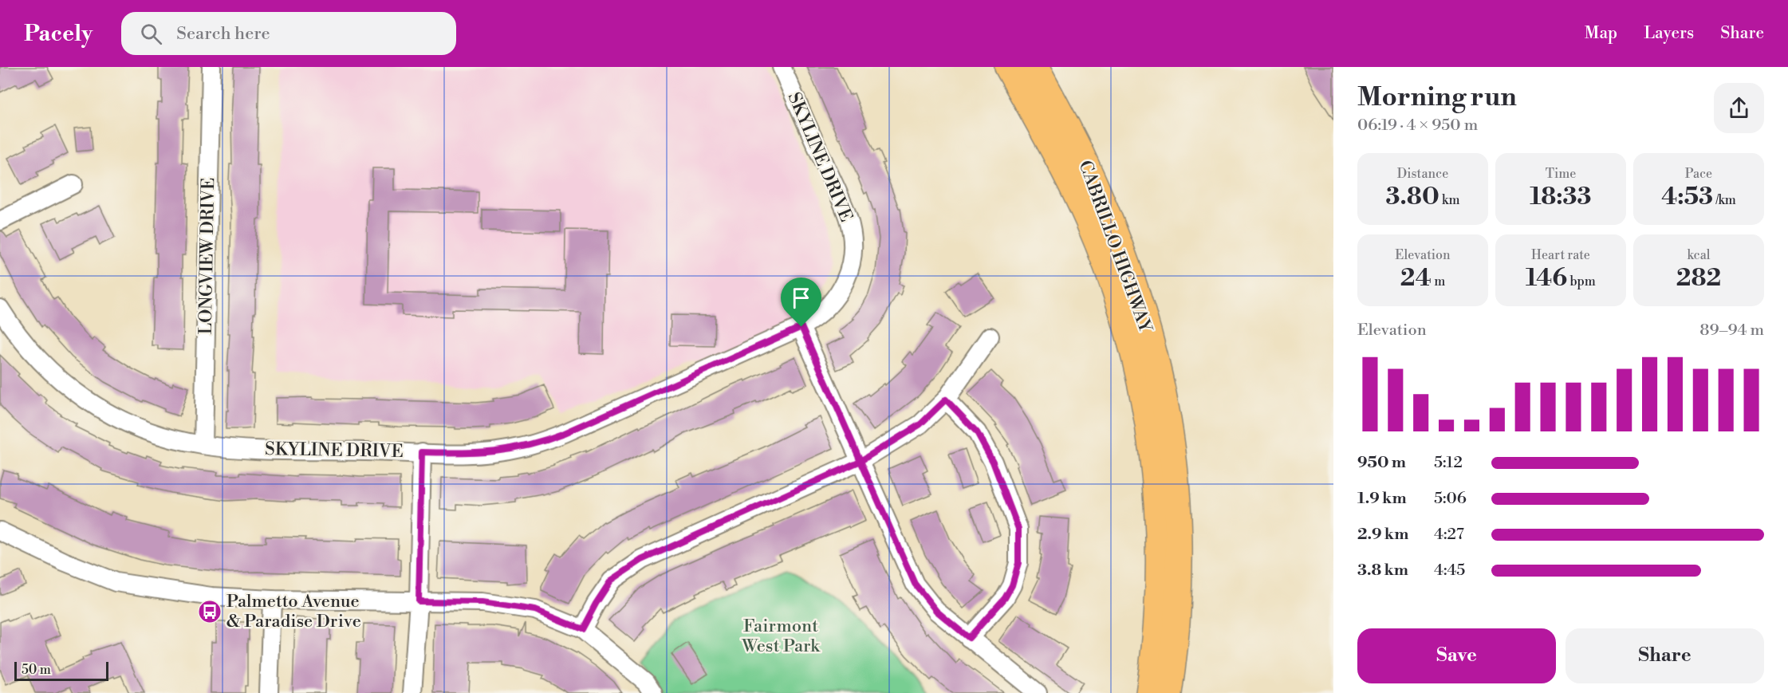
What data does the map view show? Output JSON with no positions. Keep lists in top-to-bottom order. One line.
{"streets":{"highway":["CABRILLO HIGHWAY"],"street":["SKYLINE DRIVE","LONGVIEW DRIVE"]},"crossings":[["SKYLINE DRIVE","LONGVIEW DRIVE"]],"parks":["Fairmont West Park"],"places":{"bus stop":["Palmetto Avenue & Paradise Drive"]},"scale_bar":"50 m","page":{"header":"Pacely","search":"Search here","nav":["Map","Layers","Share"],"heading":["Morning run","06:19 · 4 × 950 m"],"stats":[["Distance","3.80 km"],["Time","18:33"],["Pace","4:53 /km"],["Elevation","24 m"],["Heart rate","146 bpm"],["kcal","282"]],"chart":["Elevation","89–94 m"],"list":[{"name":"950 m","note":"5:12"},{"name":"1.9 km","note":"5:06"},{"name":"2.9 km","note":"4:27"},{"name":"3.8 km","note":"4:45"}],"buttons":["Save","Share"],"scale":"50 m"}}
